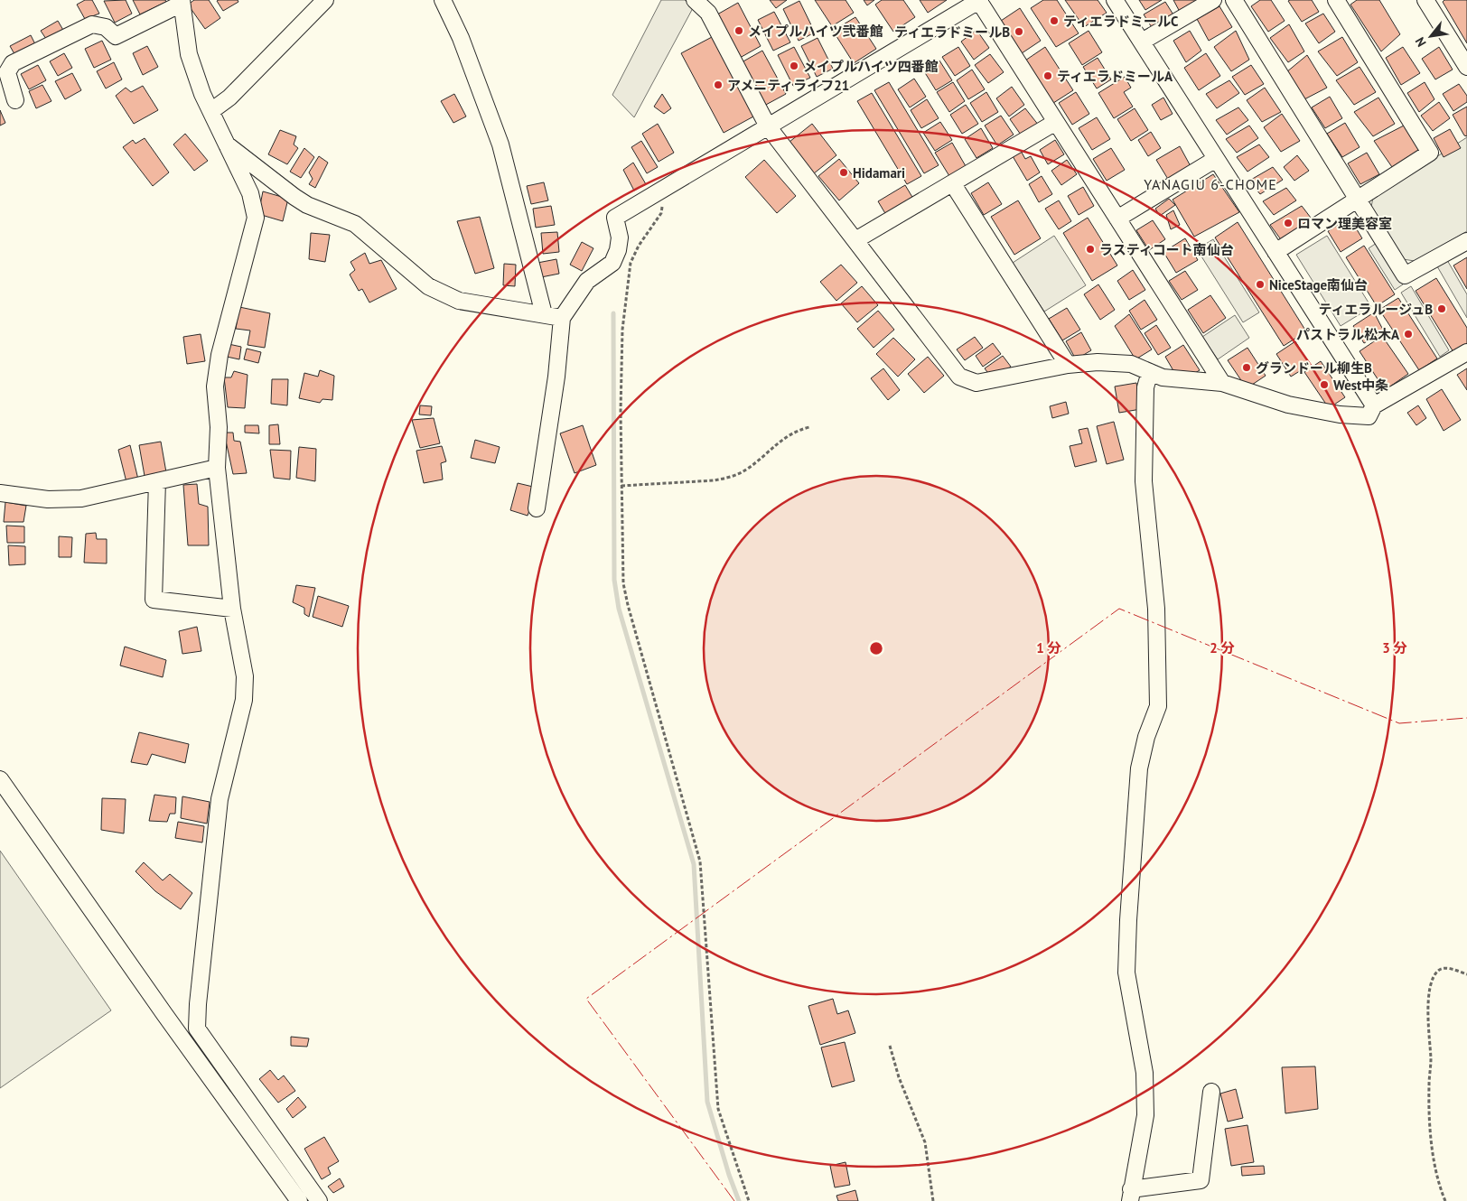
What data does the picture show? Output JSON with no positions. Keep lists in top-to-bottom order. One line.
{"districts":["YANAGIU 6-CHOME"],"places":["ティエラドミールC","メイプルハイツ弐番館","ティエラドミールB","メイプルハイツ四番館","ティエラドミールA","アメニティライフ21","Hidamari","ロマン理美容室","ラスティコート南仙台","NiceStage南仙台","ティエラルージュB","パストラル松木A","グランドール柳生B","West中条"],"north":"bottom left","rings":["1 分","2 分","3 分"]}
